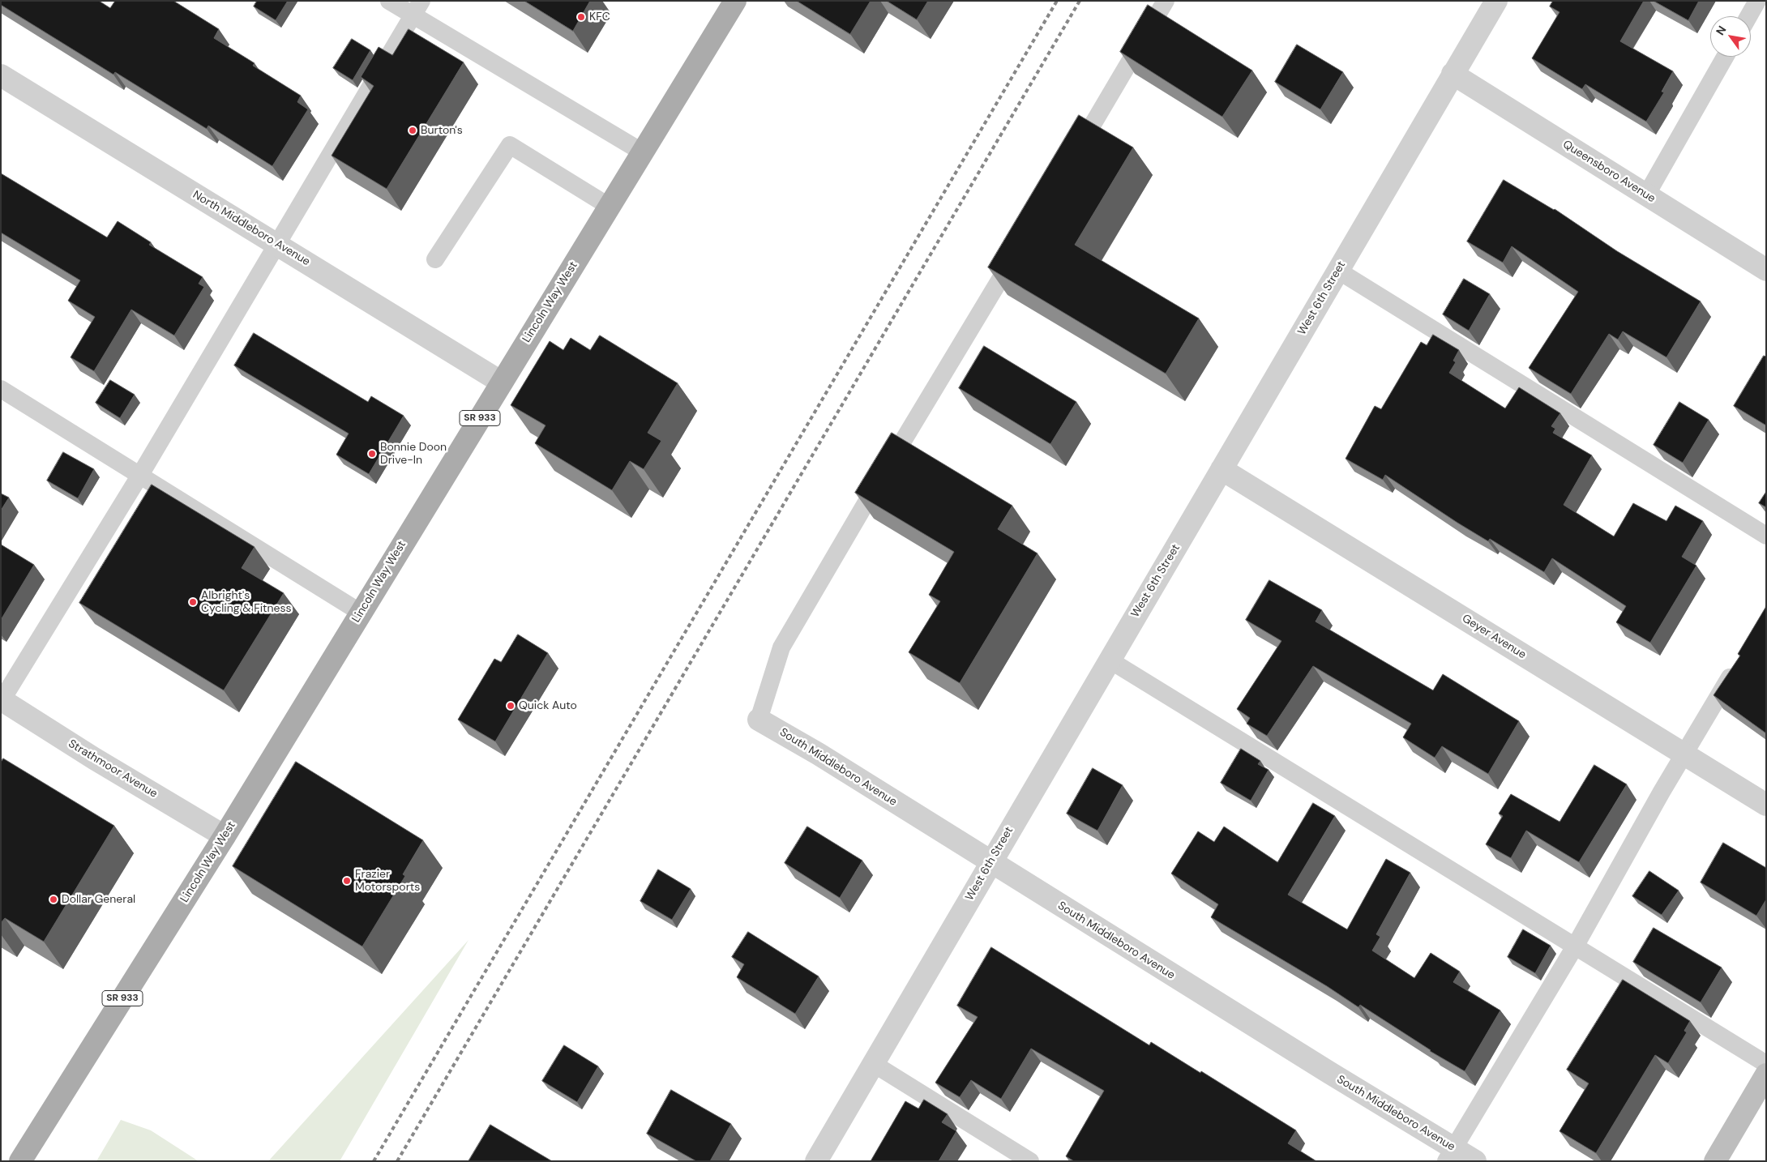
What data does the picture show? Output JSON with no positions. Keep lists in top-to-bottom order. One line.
{"streets":{"main road":["Lincoln Way West","SR 933"],"street":["Queensboro Avenue","North Middleboro Avenue","West 6th Street","Geyer Avenue","South Middleboro Avenue","Strathmoor Avenue"]},"crossings":[["Queensboro Avenue","West 6th Street"],["North Middleboro Avenue","Lincoln Way West"],["West 6th Street","Geyer Avenue"],["West 6th Street","South Middleboro Avenue"],["Lincoln Way West","Strathmoor Avenue"]],"places":["KFC","Burton's","Bonnie Doon Drive-In","Albright's Cycling & Fitness","Quick Auto","Frazier Motorsports","Dollar General"],"north":"top left"}
